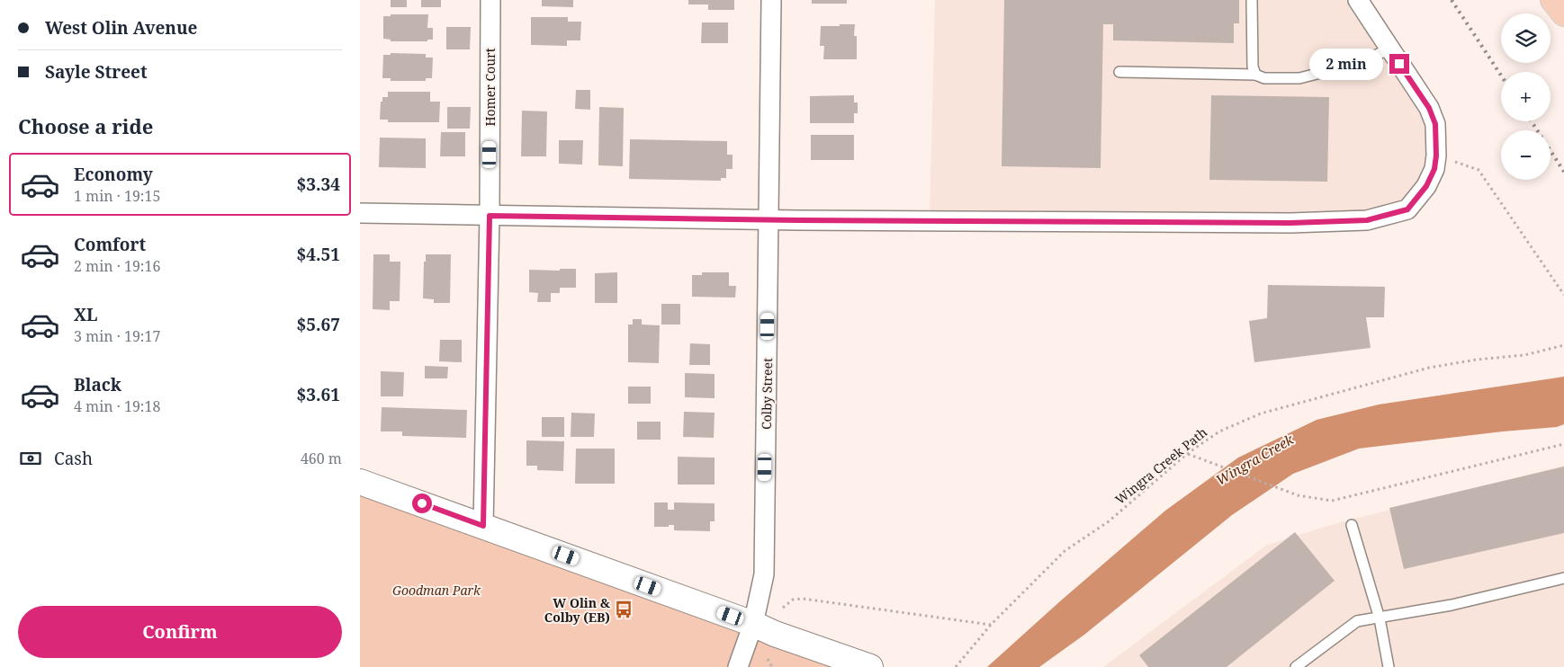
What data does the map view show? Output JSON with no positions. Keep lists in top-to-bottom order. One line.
{"streets":{"street":["Homer Court","Colby Street"],"path":["Wingra Creek Path"]},"water":["Wingra Creek"],"parks":["Goodman Park"],"places":{"bus stop":["W Olin & Colby (EB)"]},"page":{"banner":["West Olin Avenue","Sayle Street"],"map_buttons":["+","−"],"bubble":"2 min","heading":"Choose a ride","list":[{"name":"Economy","note":"1 min · 19:15","value":"$3.34"},{"name":"Comfort","note":"2 min · 19:16","value":"$4.51"},{"name":"XL","note":"3 min · 19:17","value":"$5.67"},{"name":"Black","note":"4 min · 19:18","value":"$3.61"}],"pay":["Cash","460 m"],"buttons":"Confirm"}}
